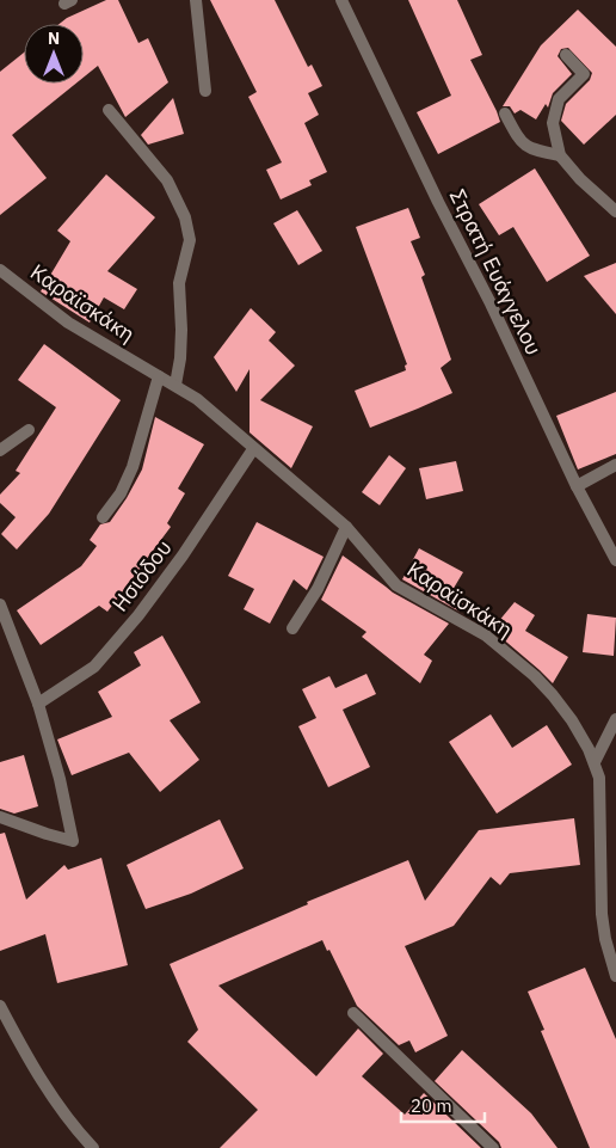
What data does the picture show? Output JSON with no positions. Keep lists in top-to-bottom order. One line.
{"streets":{"street":["Στρατή Ευάγγελου","Καραϊσκάκη","Ησιόδου"]},"crossings":[["Καραϊσκάκη","Ησιόδου"]],"scale_bar":"20 m","north":"top"}
